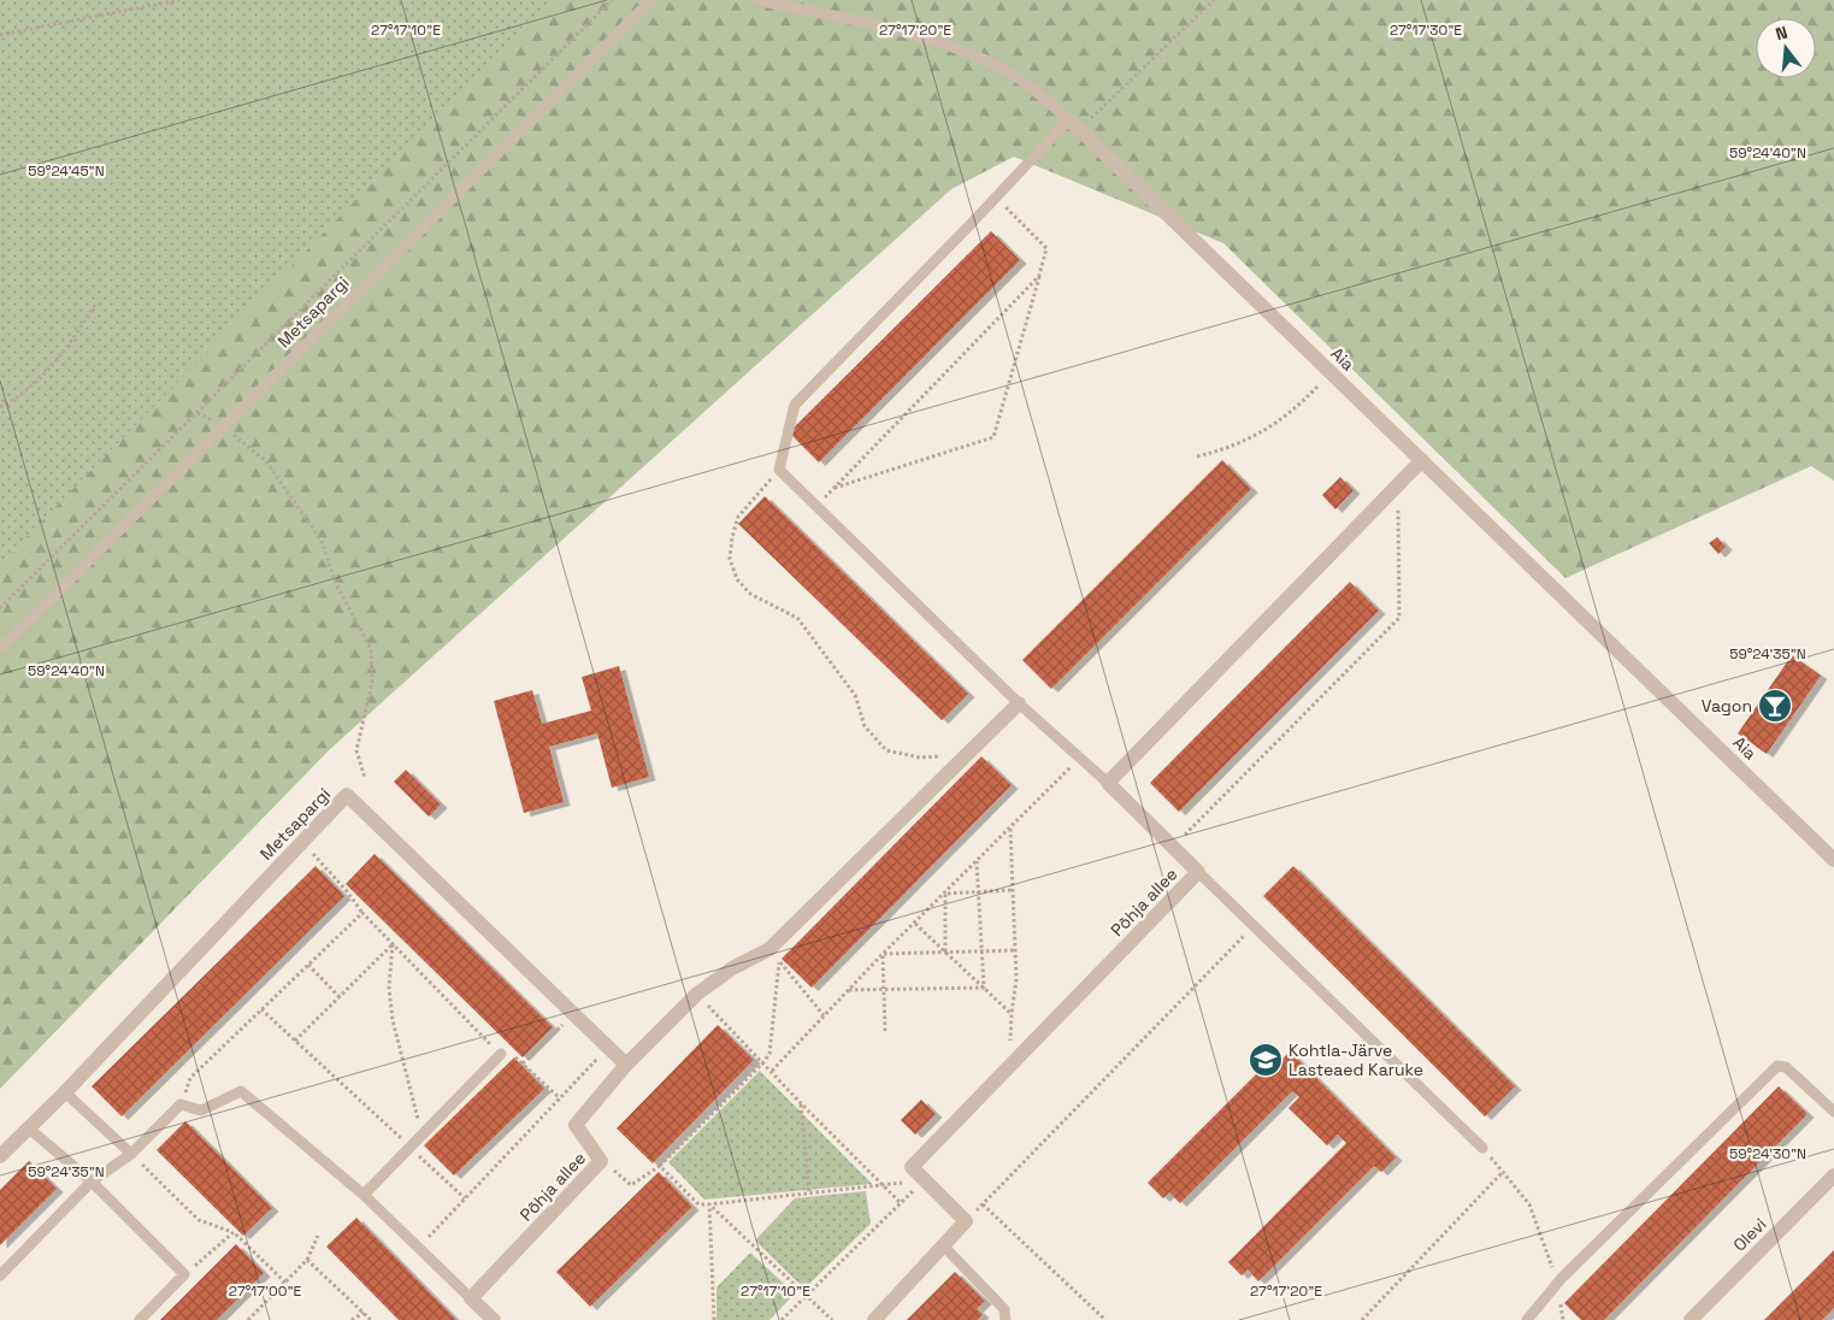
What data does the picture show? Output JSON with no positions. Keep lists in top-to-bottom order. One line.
{"streets":{"street":["Metsapargi","Aia","Põhja allee","Olevi"]},"crossings":[["Metsapargi","Põhja allee"]],"places":{"bar":["Vagon"],"school or university":["Kohtla-Järve Lasteaed Karuke"]},"north":"top","coordinates":["27°17'10\"E","27°17'20\"E","27°17'30\"E","59°24'40\"N","59°24'45\"N","59°24'35\"N","59°24'30\"N","27°17'00\"E"]}
